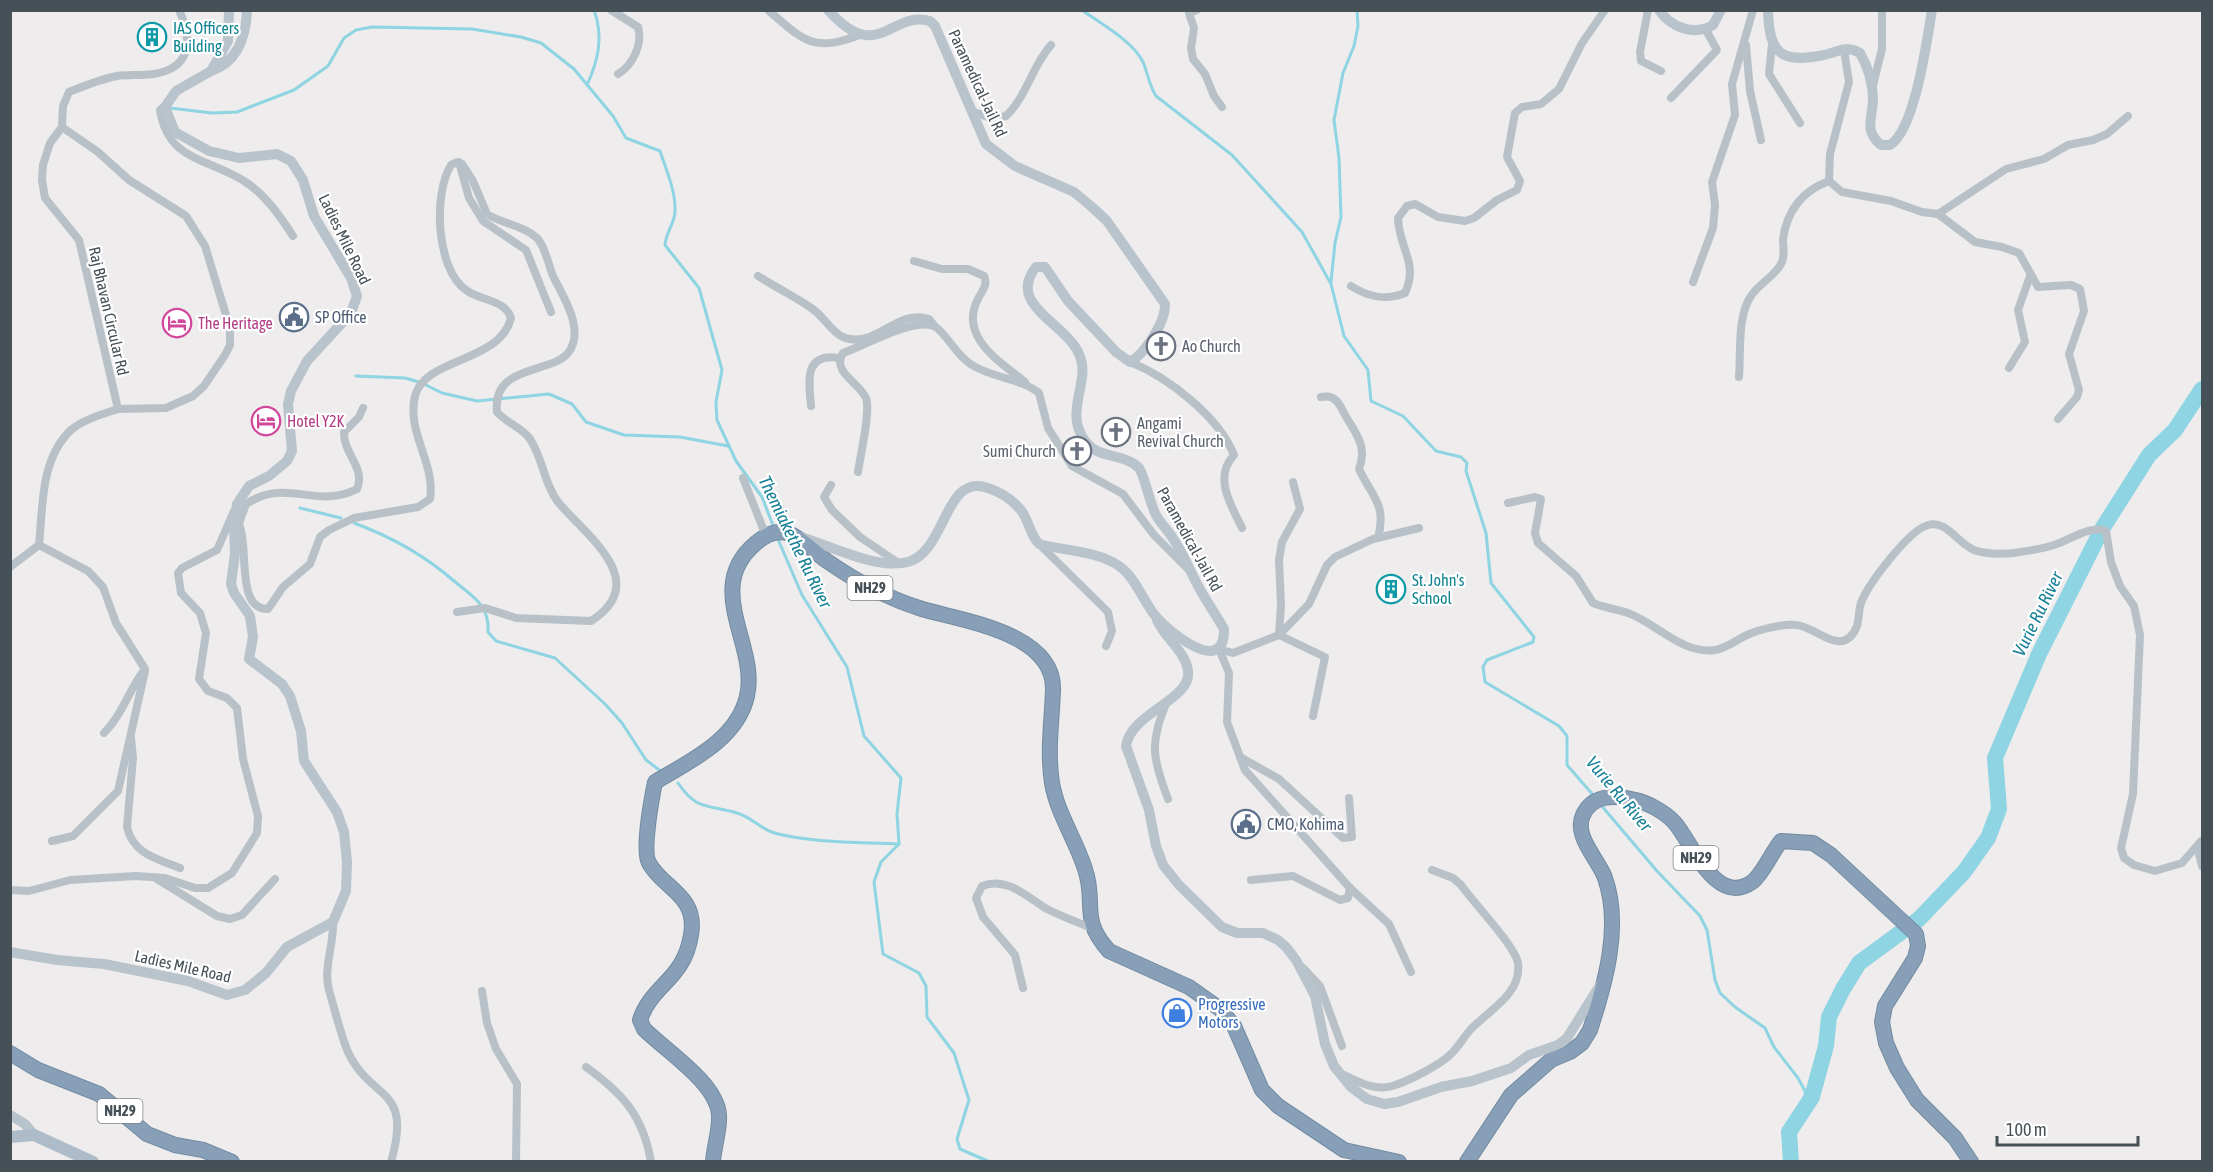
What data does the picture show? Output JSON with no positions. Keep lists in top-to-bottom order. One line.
{"streets":{"highway":["NH29"],"street":["Paramedical-Jail Rd","Ladies Mile Road","Raj Bhavan Circular Rd"]},"water":["Themiakethe Ru River","Vurie Ru River"],"places":{"building":["IAS Officers Building","St. John's School"],"public building":["SP Office","CMO, Kohima"],"hotel":["The Heritage","Hotel Y2K"],"church":["Ao Church","Angami Revival Church","Sumi Church"],"shop":["Progressive Motors"]},"scale_bar":"100 m"}
